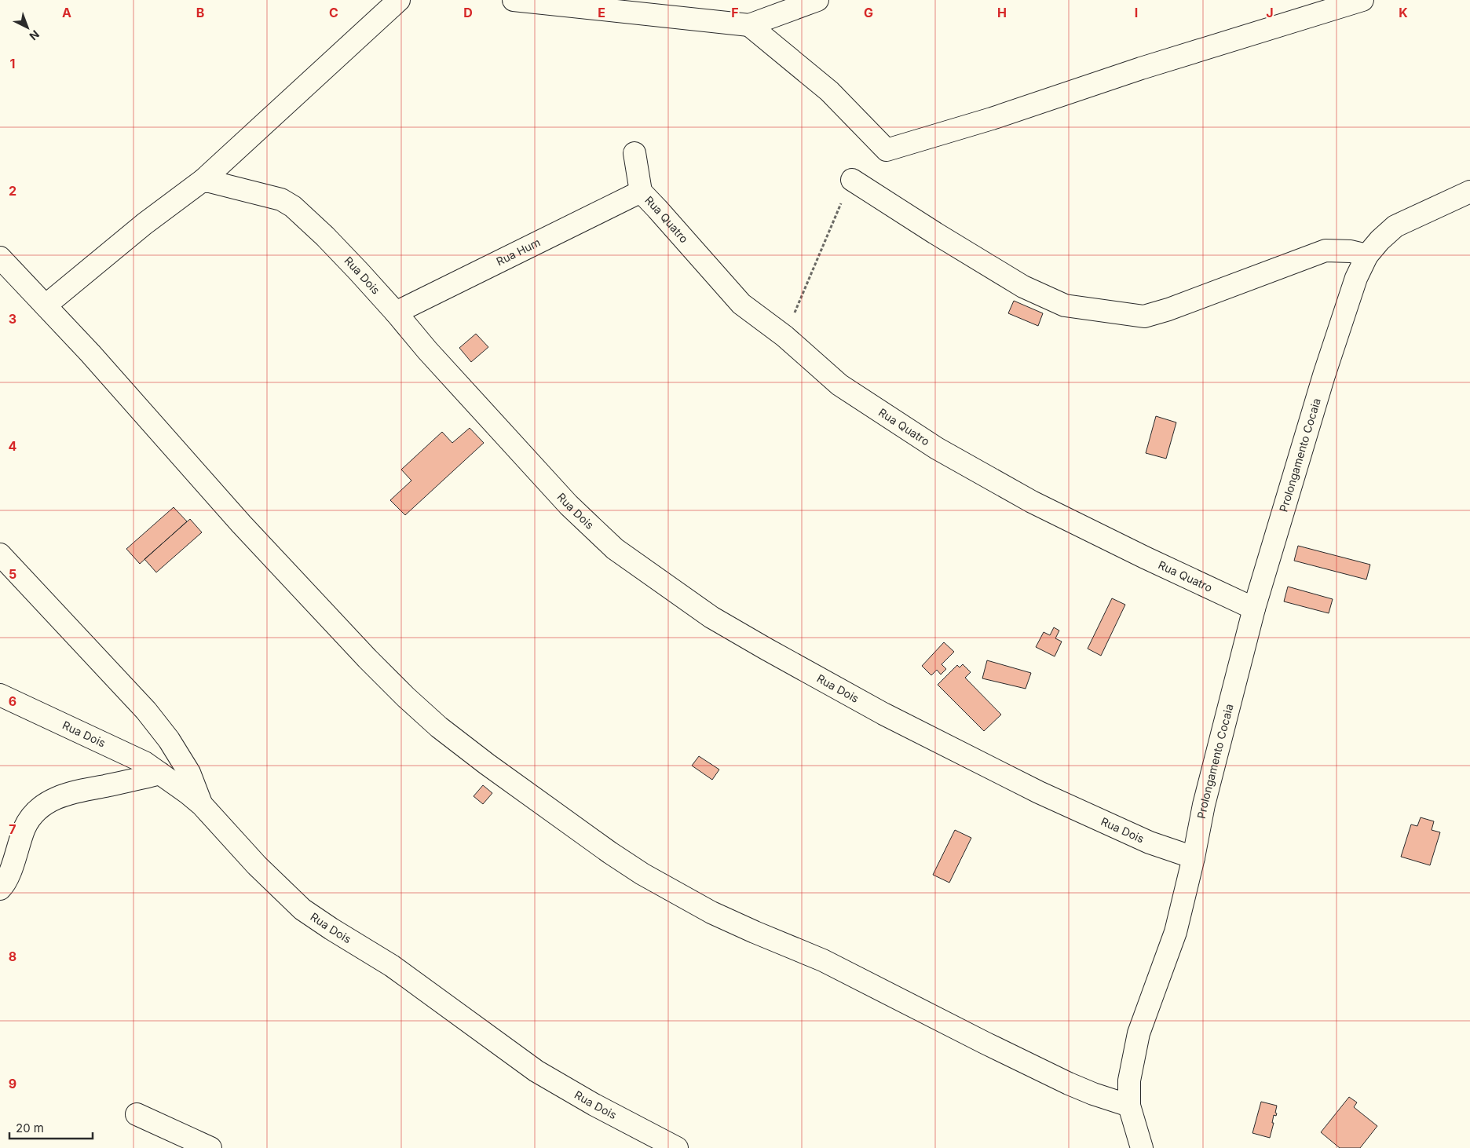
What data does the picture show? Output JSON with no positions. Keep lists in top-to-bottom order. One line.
{"streets":{"street":["Rua Quatro","Rua Hum","Rua Dois","Prolongamento Cocaia"]},"crossings":[["Rua Quatro","Rua Hum"],["Rua Quatro","Prolongamento Cocaia"],["Rua Hum","Rua Dois"],["Rua Dois","Prolongamento Cocaia"]],"scale_bar":"20 m","north":"bottom right","grid":{"columns":["A","B","C","D","E","F","G","H","I","J","K"],"rows":["1","2","3","4","5","6","7","8","9"]}}
